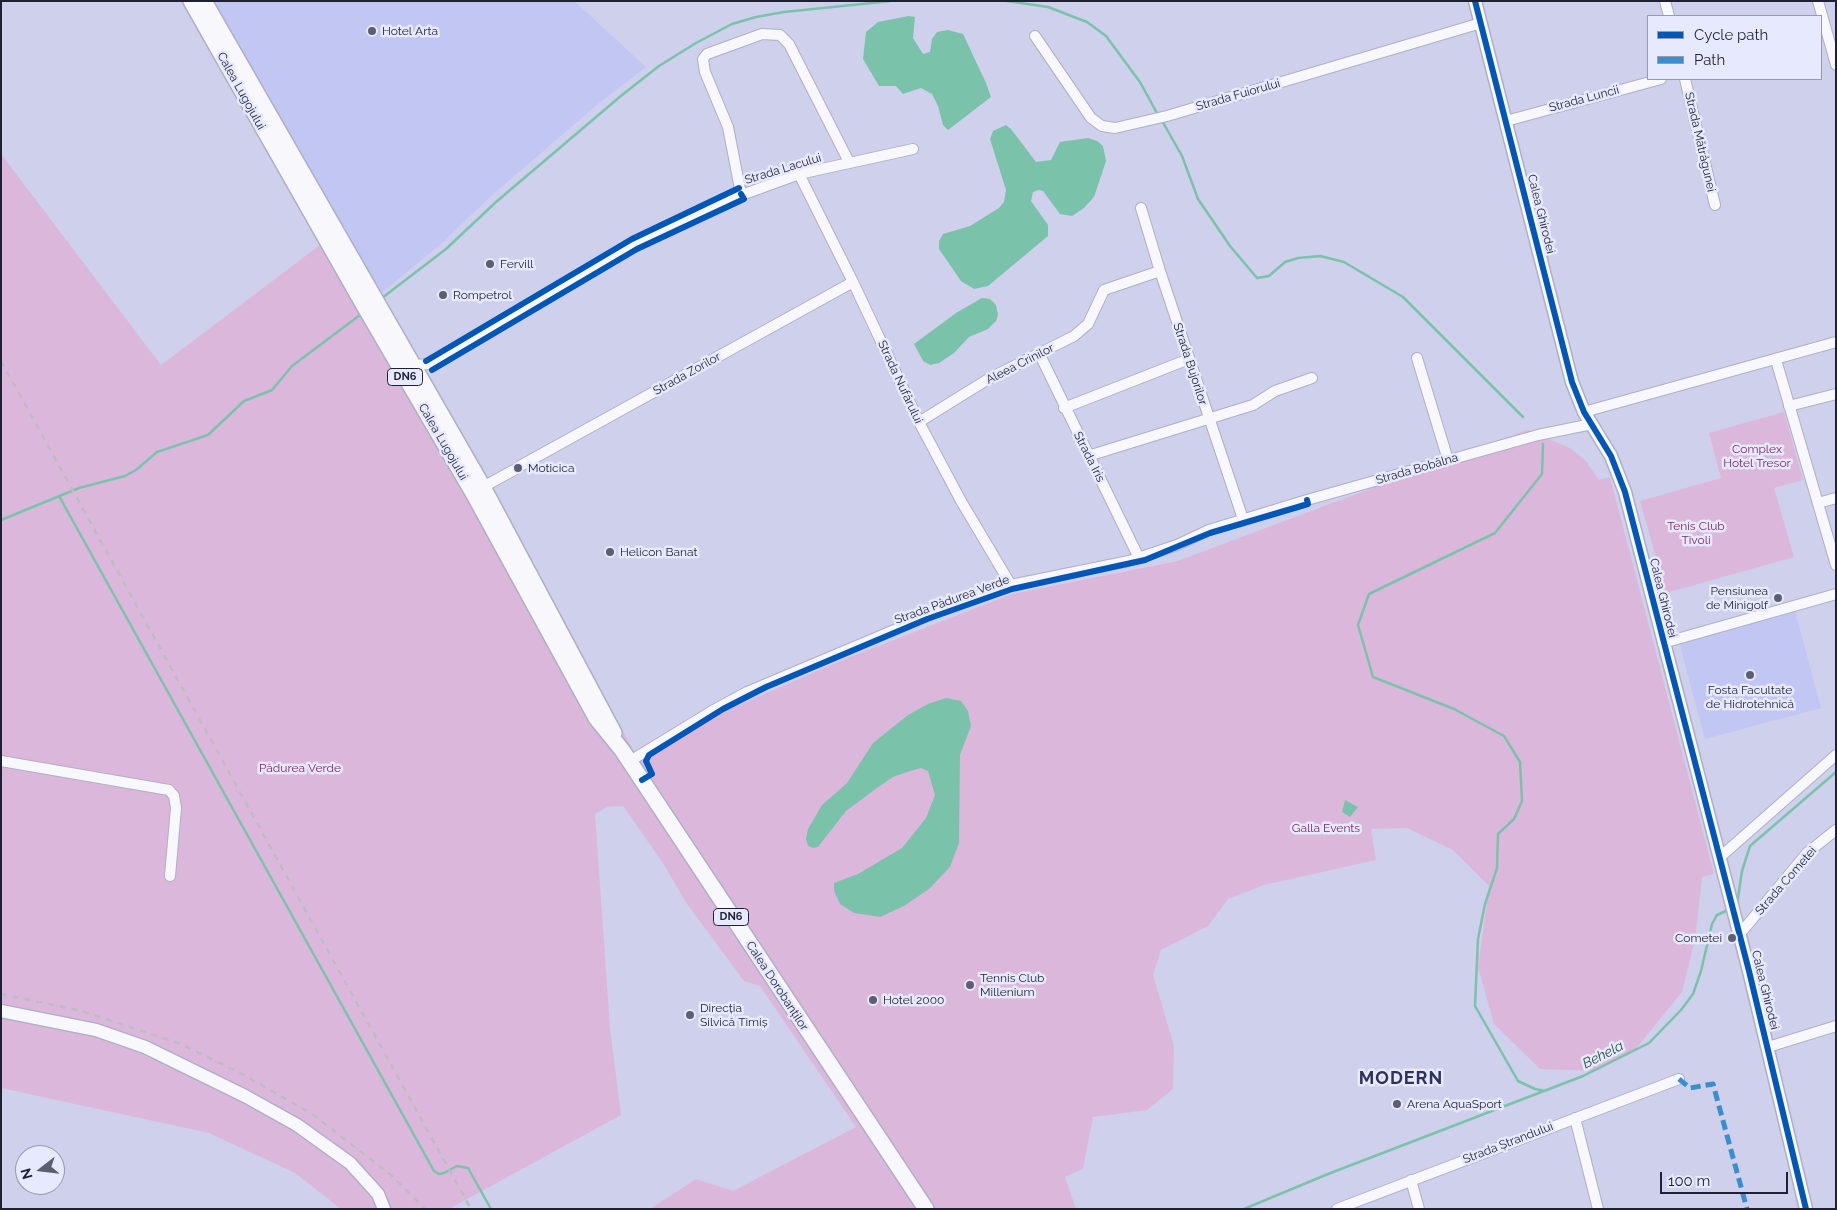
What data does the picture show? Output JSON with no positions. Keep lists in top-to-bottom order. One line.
{"streets":{"main road":["Calea Lugojului","DN6","Calea Dorobanților"],"street":["Strada Fuiorului","Strada Luncii","Strada Mătrăgunei","Strada Lacului","Calea Ghirodei","Aleea Crinilor","Strada Bujorilor","Strada Zorilor","Strada Nufărului","Strada Iris","Strada Bobâlna","Strada Pădurea Verde","Strada Cometei","Strada Ștrandului"]},"crossings":[["Calea Lugojului","Strada Zorilor"],["Calea Lugojului","Strada Pădurea Verde"],["Calea Lugojului","Calea Dorobanților"],["Strada Fuiorului","Calea Ghirodei"],["Strada Luncii","Calea Ghirodei"],["Strada Lacului","Strada Nufărului"],["Calea Ghirodei","Strada Bobâlna"],["Calea Ghirodei","Strada Cometei"],["Aleea Crinilor","Strada Bujorilor"],["Aleea Crinilor","Strada Nufărului"],["Aleea Crinilor","Strada Iris"],["Strada Bujorilor","Strada Bobâlna"],["Strada Bujorilor","Strada Pădurea Verde"],["Strada Zorilor","Strada Nufărului"],["Strada Nufărului","Strada Pădurea Verde"],["Strada Iris","Strada Pădurea Verde"],["Strada Bobâlna","Strada Pădurea Verde"],["Strada Pădurea Verde","Calea Dorobanților"]],"districts":["MODERN"],"water":["Behela"],"parks":["Complex Hotel Tresor","Tenis Club Tivoli","Pădurea Verde","Galla Events"],"places":["Hotel Arta","Fervill","Rompetrol","Moticica","Helicon Banat","Pensiunea de Minigolf","Fosta Facultate de Hidrotehnică","Cometei","Tennis Club Millenium","Hotel 2000","Direcția Silvică Timiș","Arena AquaSport"],"legend":["Cycle path","Path"],"scale_bar":"100 m","north":"left"}
